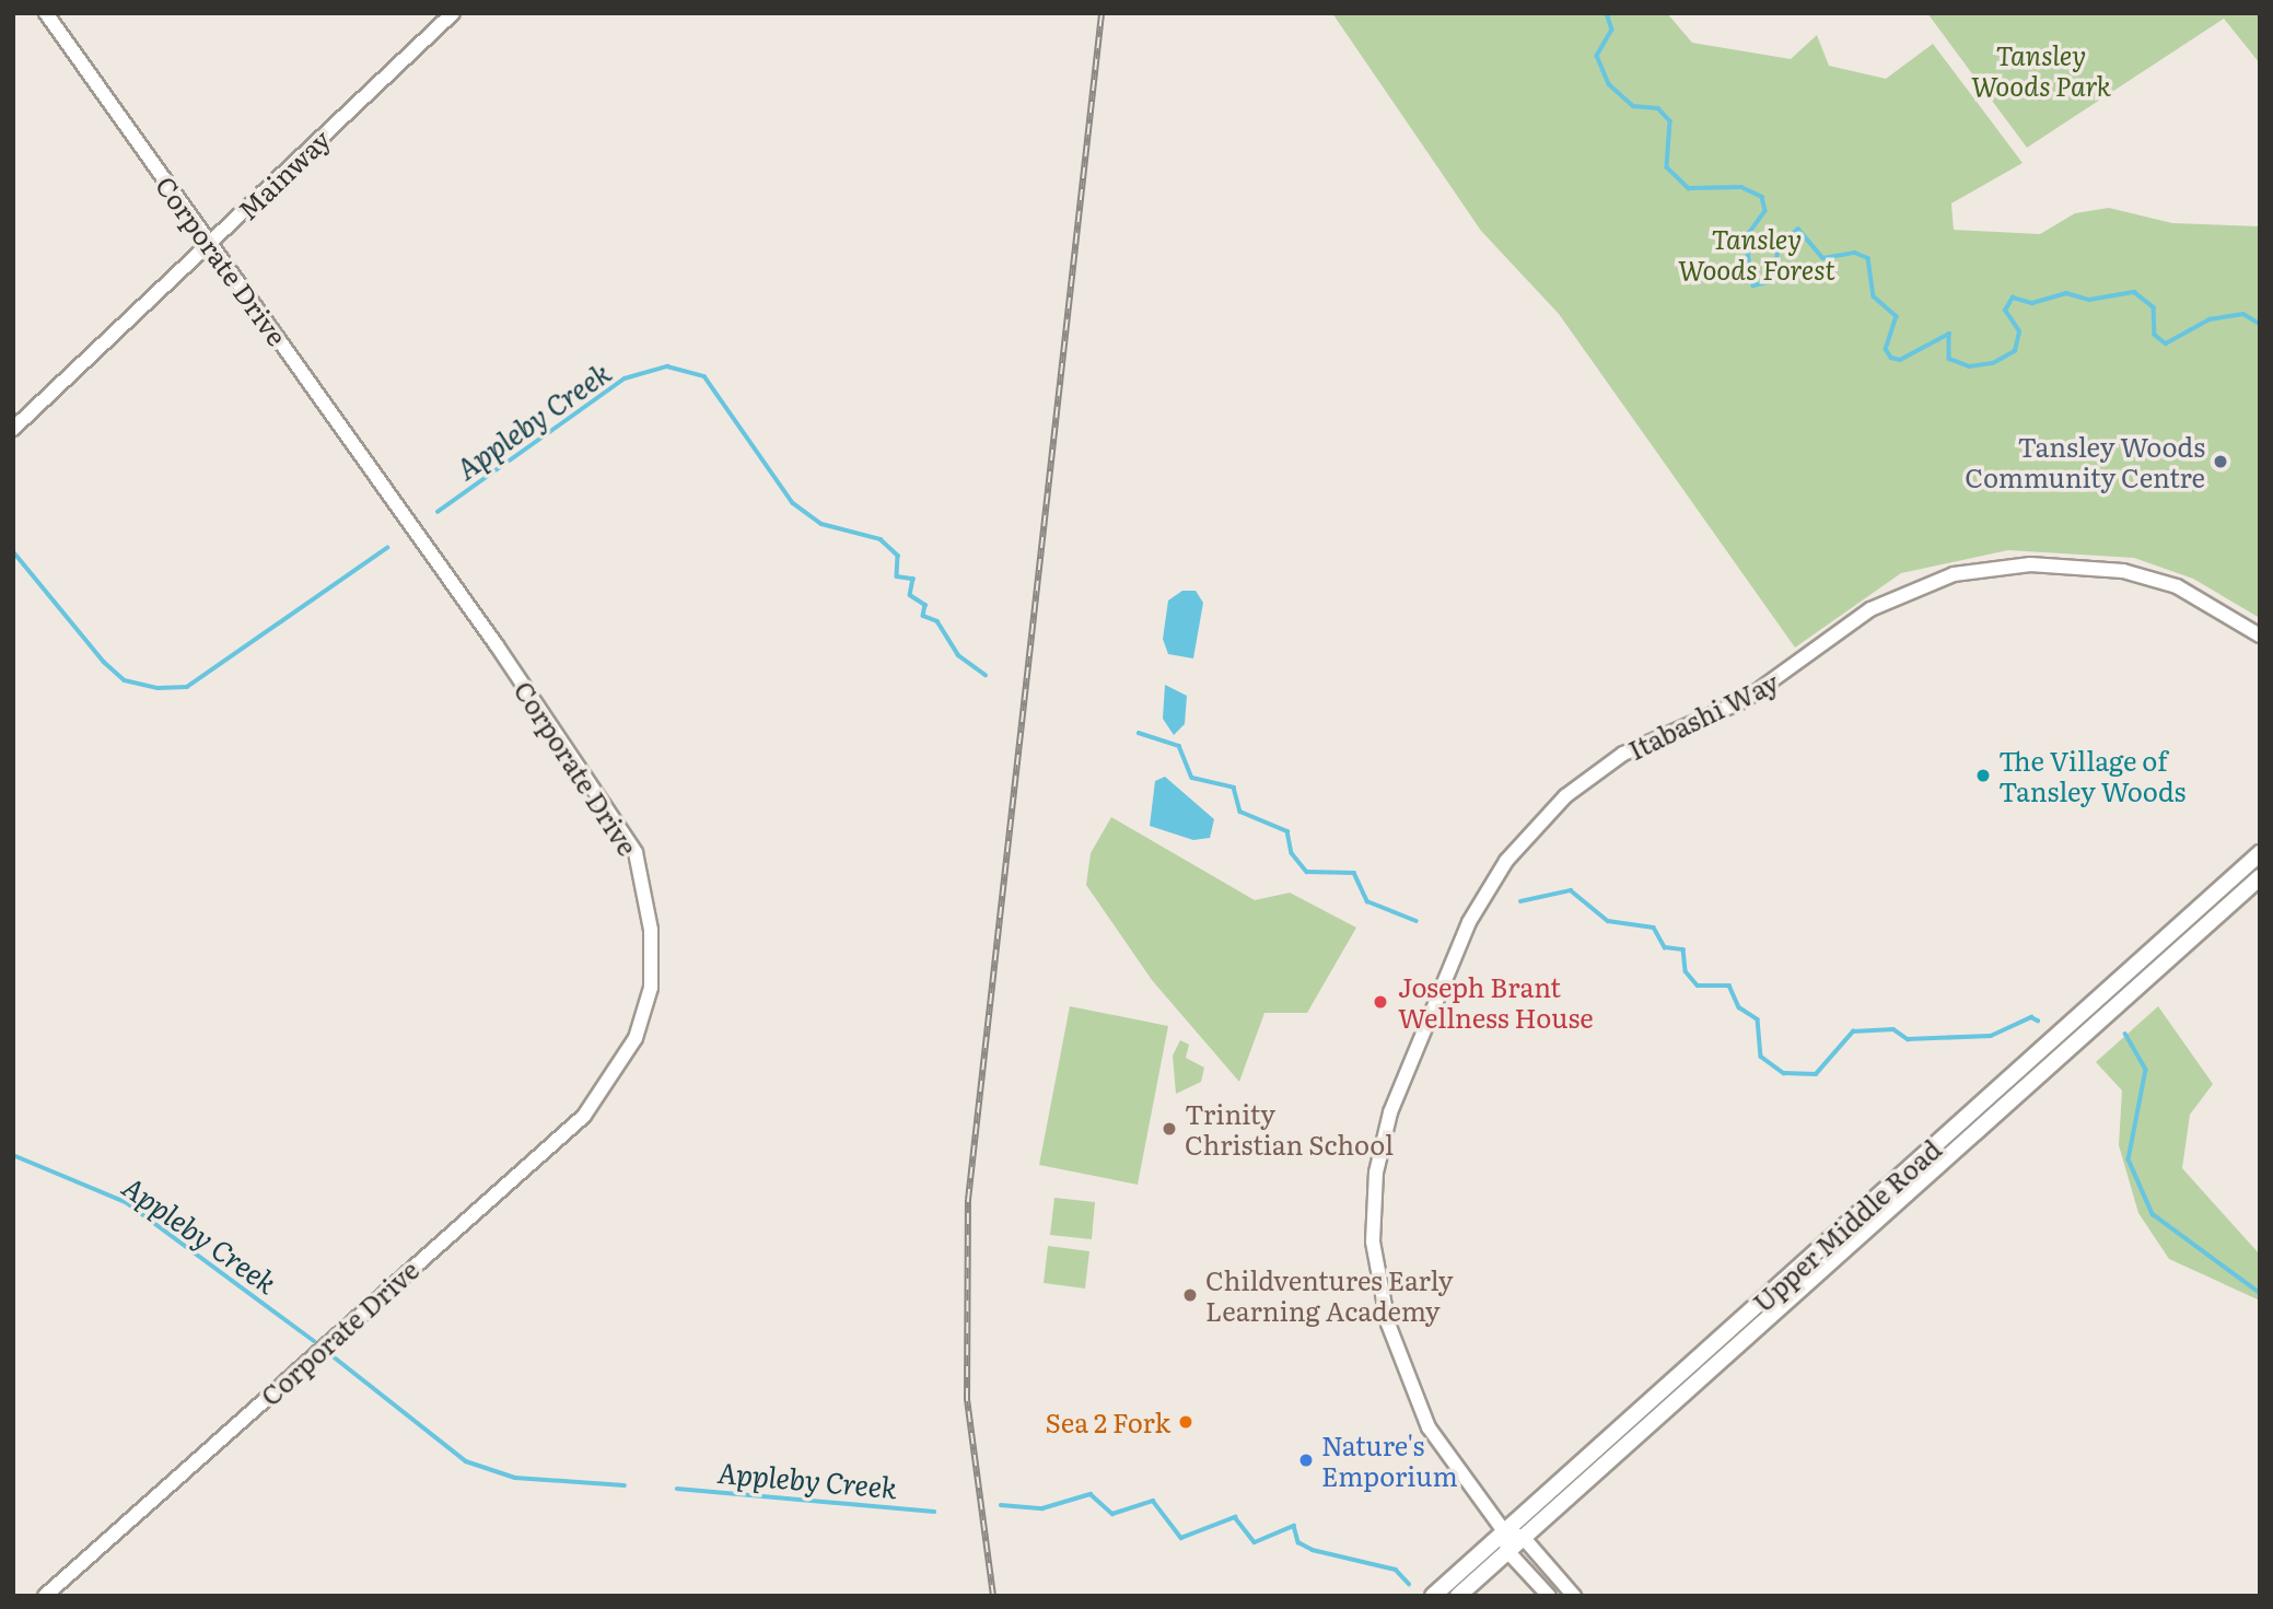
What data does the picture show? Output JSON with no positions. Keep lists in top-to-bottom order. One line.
{"streets":{"main road":["Upper Middle Road"],"street":["Mainway","Corporate Drive","Itabashi Way"]},"crossings":[["Mainway","Corporate Drive"],["Itabashi Way","Upper Middle Road"]],"water":["Appleby Creek"],"parks":["Tansley Woods Park","Tansley Woods Forest"],"places":["Tansley Woods Community Centre","The Village of Tansley Woods","Joseph Brant Wellness House","Trinity Christian School","Childventures Early Learning Academy","Sea 2 Fork","Nature's Emporium"]}
